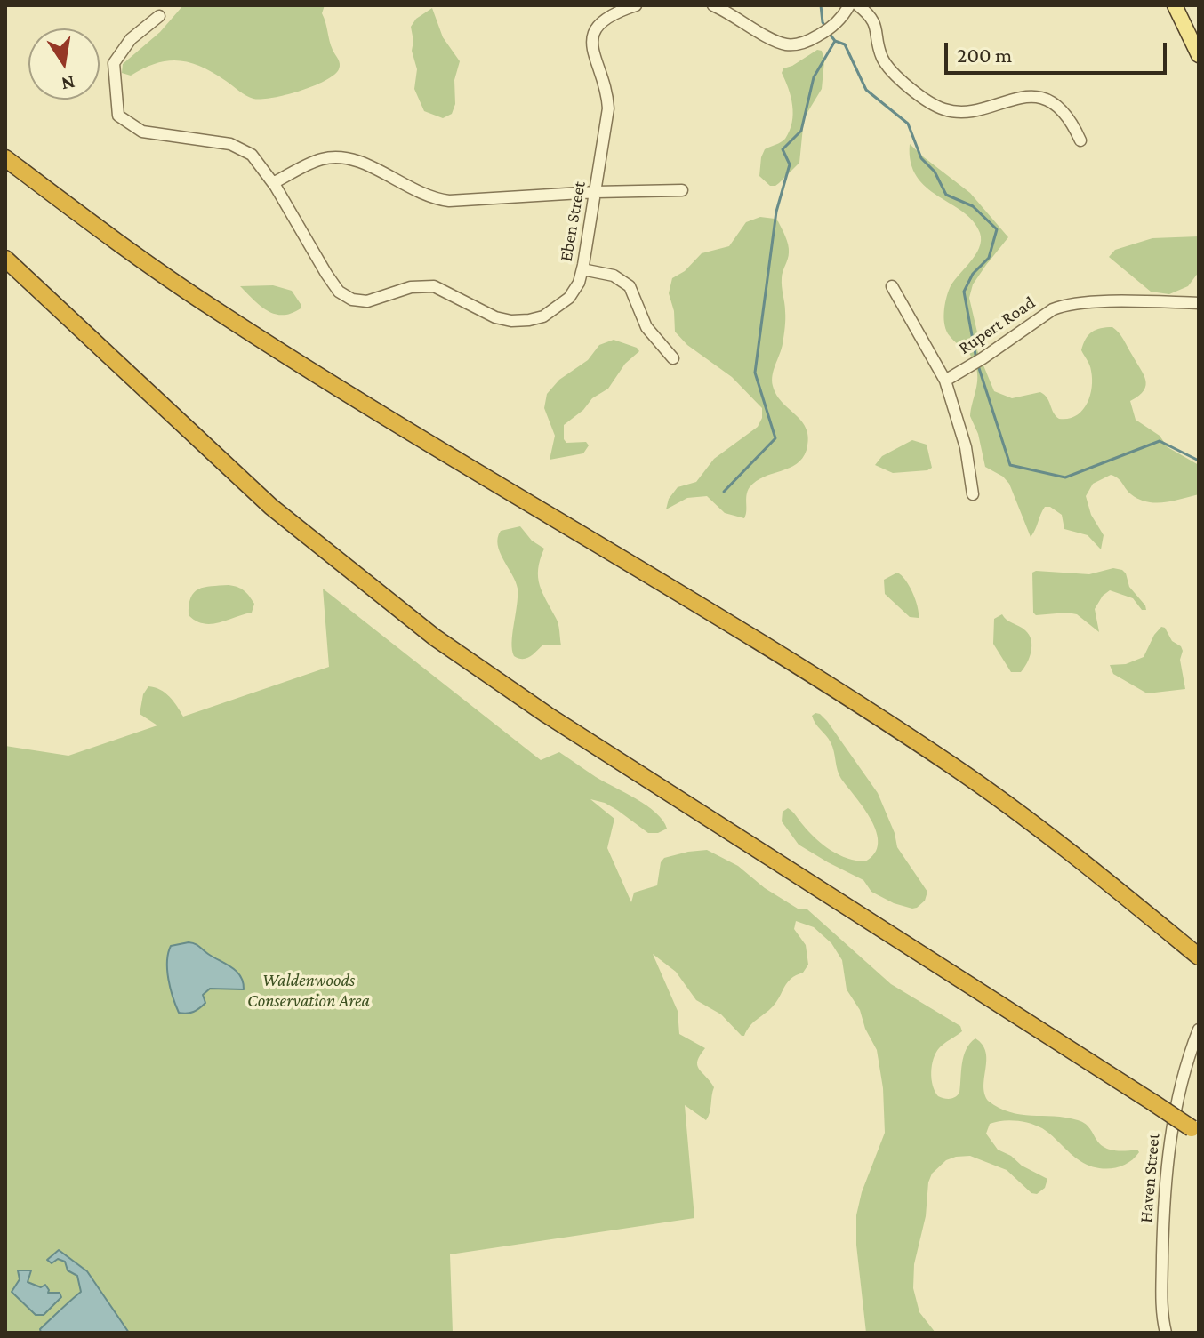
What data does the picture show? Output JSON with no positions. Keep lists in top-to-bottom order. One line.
{"streets":{"street":["Eben Street","Rupert Road","Haven Street"]},"parks":["Waldenwoods Conservation Area"],"scale_bar":"200 m","north":"bottom"}
